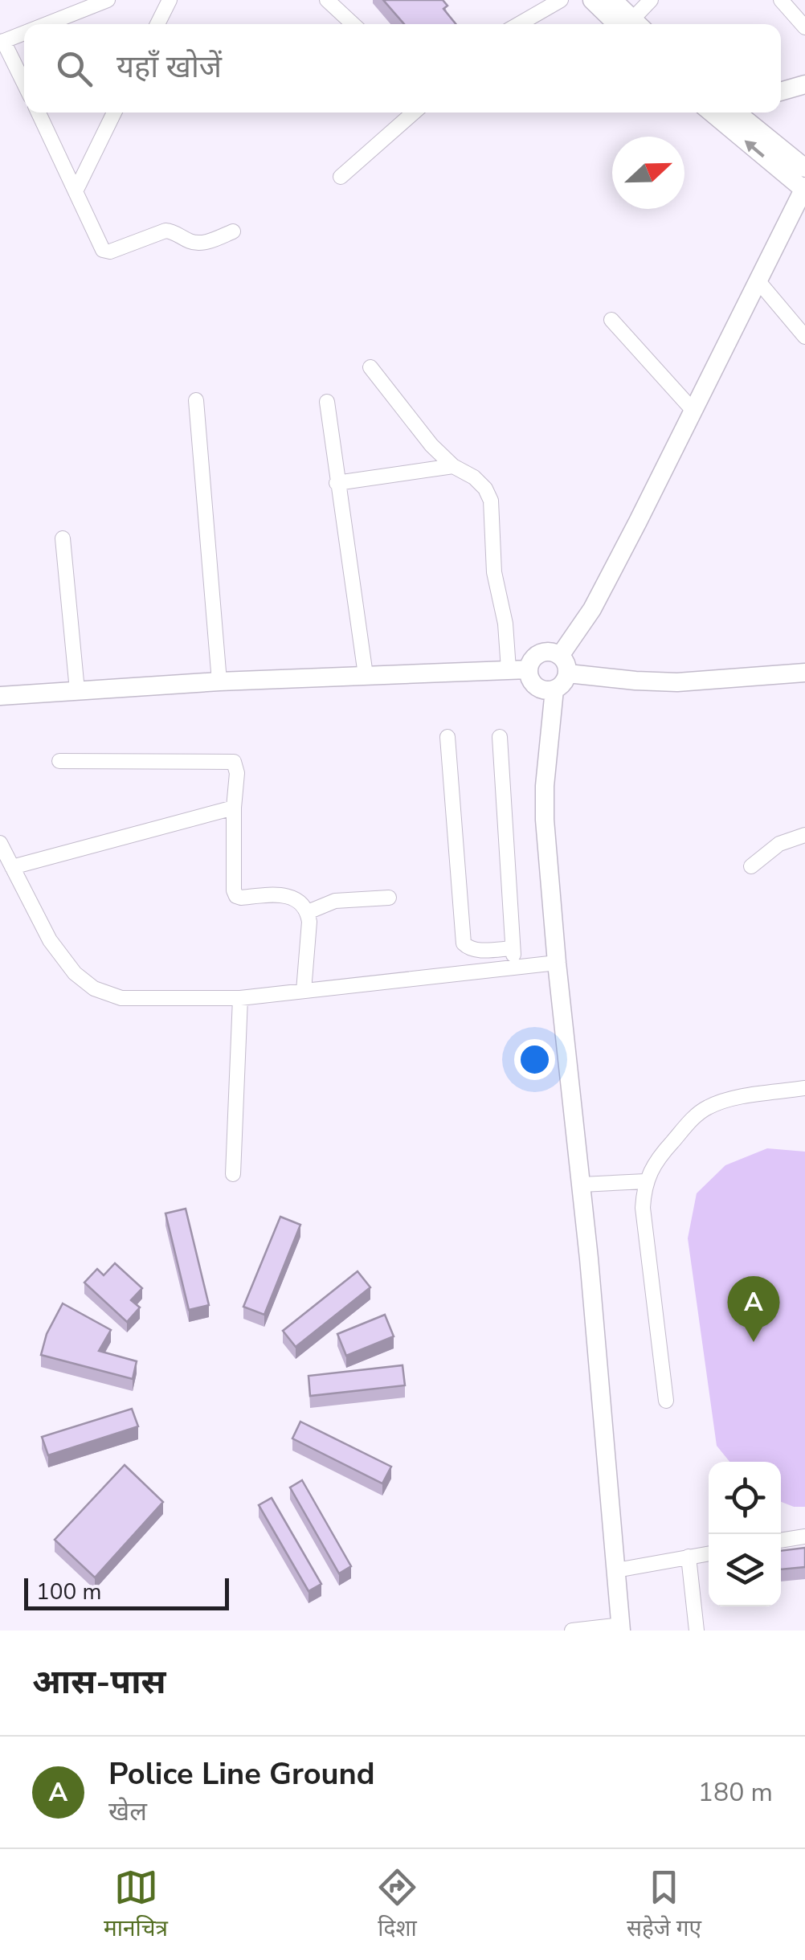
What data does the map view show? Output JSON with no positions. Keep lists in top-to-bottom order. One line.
{"scale_bar":"100 m","north":"right","page":{"search":"यहाँ खोजें","pins":"A","scale":"100 m","heading":"आस-पास","list":[{"mark":"A","name":"Police Line Ground","note":"खेल","value":"180 m"}],"nav":["मानचित्र","दिशा","सहेजे गए"]}}
